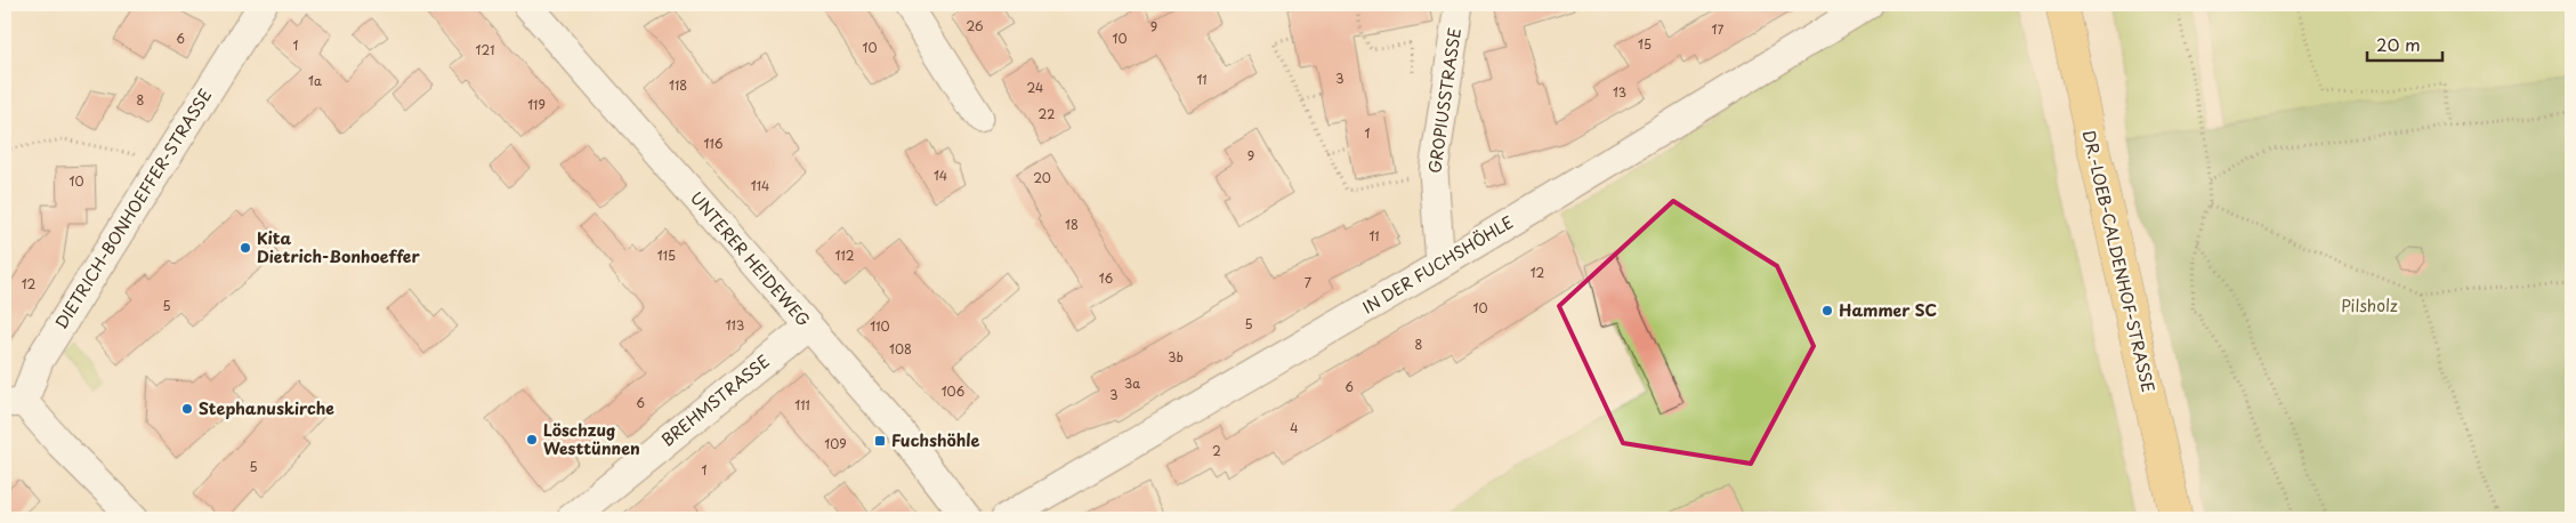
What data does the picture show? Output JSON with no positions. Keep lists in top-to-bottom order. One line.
{"streets":{"main road":["DR.-LOEB-CALDENHOF-STRASSE"],"street":["GROPIUSSTRASSE","DIETRICH-BONHOEFFER-STRASSE","UNTERER HEIDEWEG","IN DER FUCHSHÖHLE","BREHMSTRASSE"]},"crossings":[["GROPIUSSTRASSE","IN DER FUCHSHÖHLE"],["UNTERER HEIDEWEG","BREHMSTRASSE"]],"parks":["Pilsholz"],"places":{"other":["Kita Dietrich-Bonhoeffer","Hammer SC","Stephanuskirche","Löschzug Westtünnen"],"transit":["Fuchshöhle"]},"house_numbers":["26","9","17","6","10","15","1","10","121","3","11","1a","118","24","13","8","119","22","1","116","9","14","20","10","114","18","11","115","112","12","16","7","12","5","10","5","113","110","8","108","3b","3a","6","106","3","6","111","4","109","2","5","1"],"scale_bar":"20 m"}
